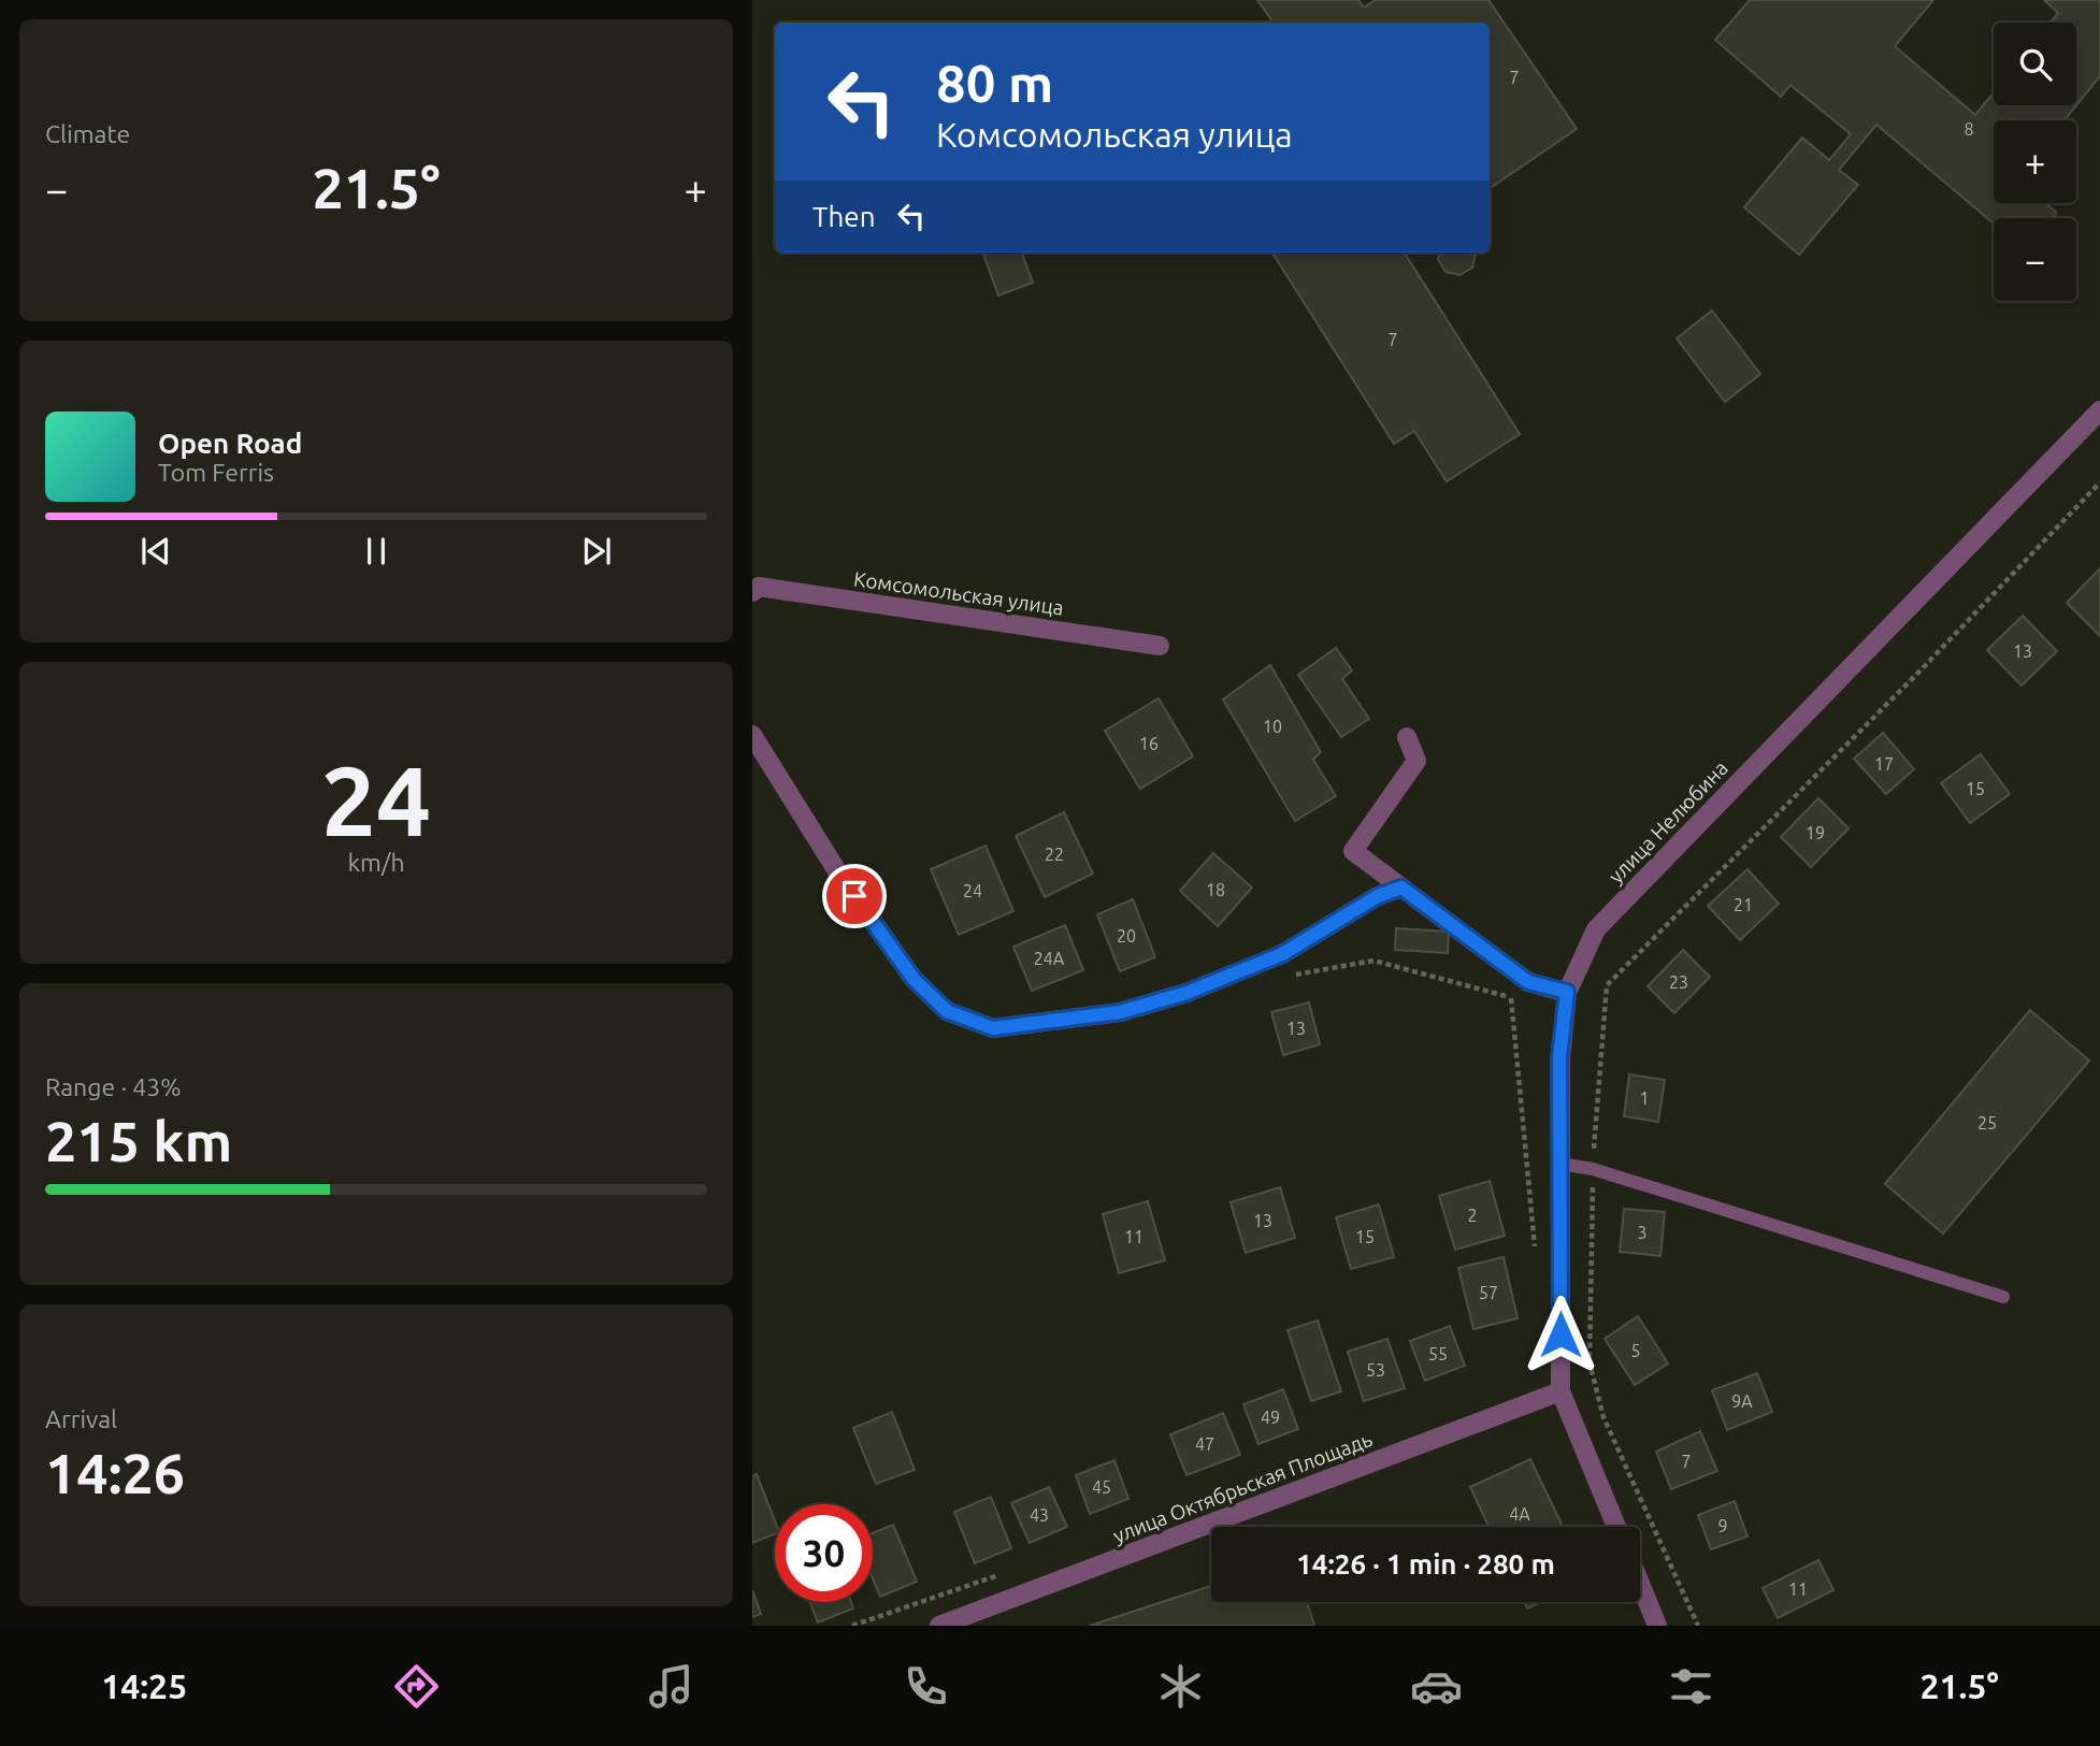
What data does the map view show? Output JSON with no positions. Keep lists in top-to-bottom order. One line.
{"streets":{"street":["Комсомольская улица","улица Нелюбина","улица Октябрьская Площадь"]},"crossings":[["улица Нелюбина","улица Октябрьская Площадь"]],"house_numbers":["7","8","7","13","10","16","17","15","19","22","18","24","21","20","24А","23","13","1","25","2","13","3","11","15","57","5","55","53","9А","49","47","7","45","4А","43","9","11"],"page":{"tile":["Climate",["24","km/h"],["Range · 43%","215 km"],["Arrival","14:26"]],"map_buttons":["+","−"],"turn":["80 m","Комсомольская улица"],"heat":["−","21.5°","+"],"then":"Then","song":["Open Road","Tom Ferris"],"limit":"30","trip":"14:26 · 1 min · 280 m","tabs":["14:25","21.5°"]}}
